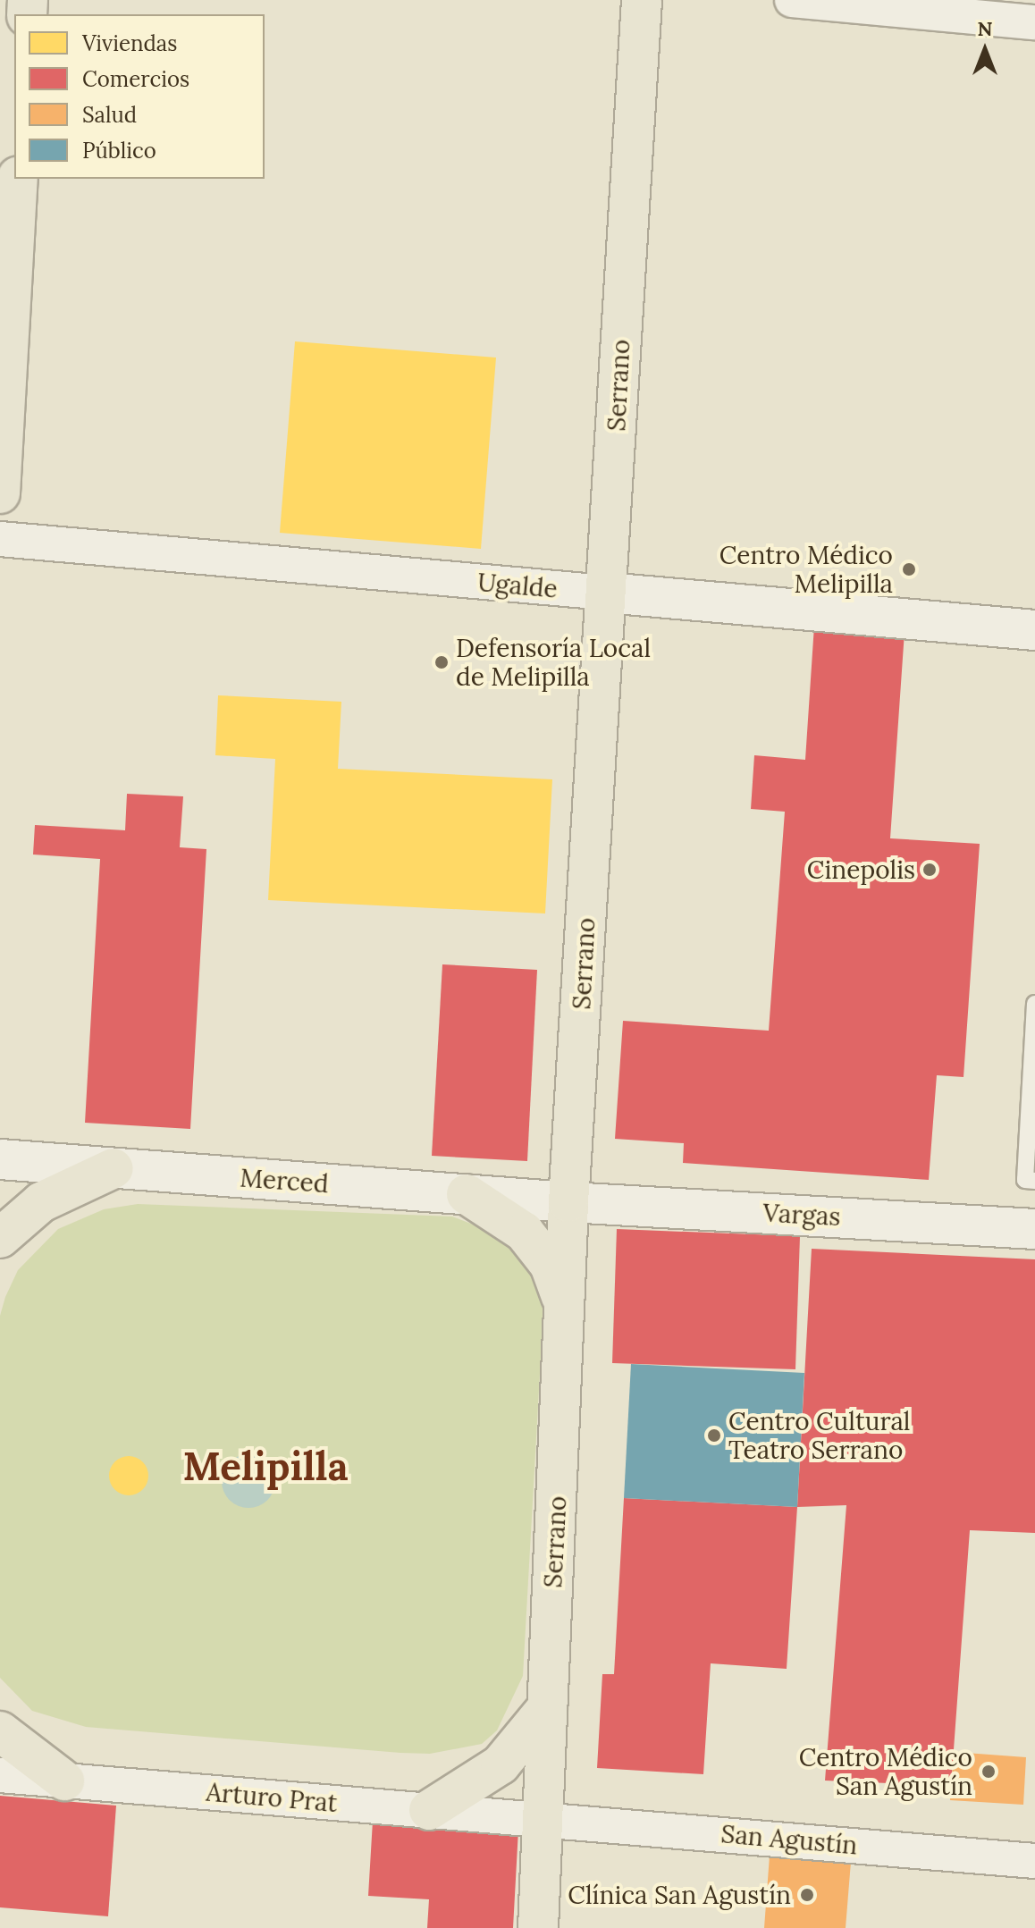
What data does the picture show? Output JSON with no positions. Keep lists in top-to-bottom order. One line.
{"streets":{"main road":["Serrano","Ugalde","Merced","Vargas"],"street":["Arturo Prat","San Agustín"]},"crossings":[["Serrano","Ugalde"],["Serrano","Merced"],["Serrano","Vargas"],["Serrano","Arturo Prat"],["Serrano","San Agustín"],["Merced","Vargas"],["Arturo Prat","San Agustín"]],"districts":["Melipilla"],"places":["Centro Médico Melipilla","Defensoría Local de Melipilla","Cinepolis","Centro Cultural Teatro Serrano","Centro Médico San Agustín","Clínica San Agustín"],"legend":["Viviendas","Comercios","Salud","Público"],"north":"top"}
